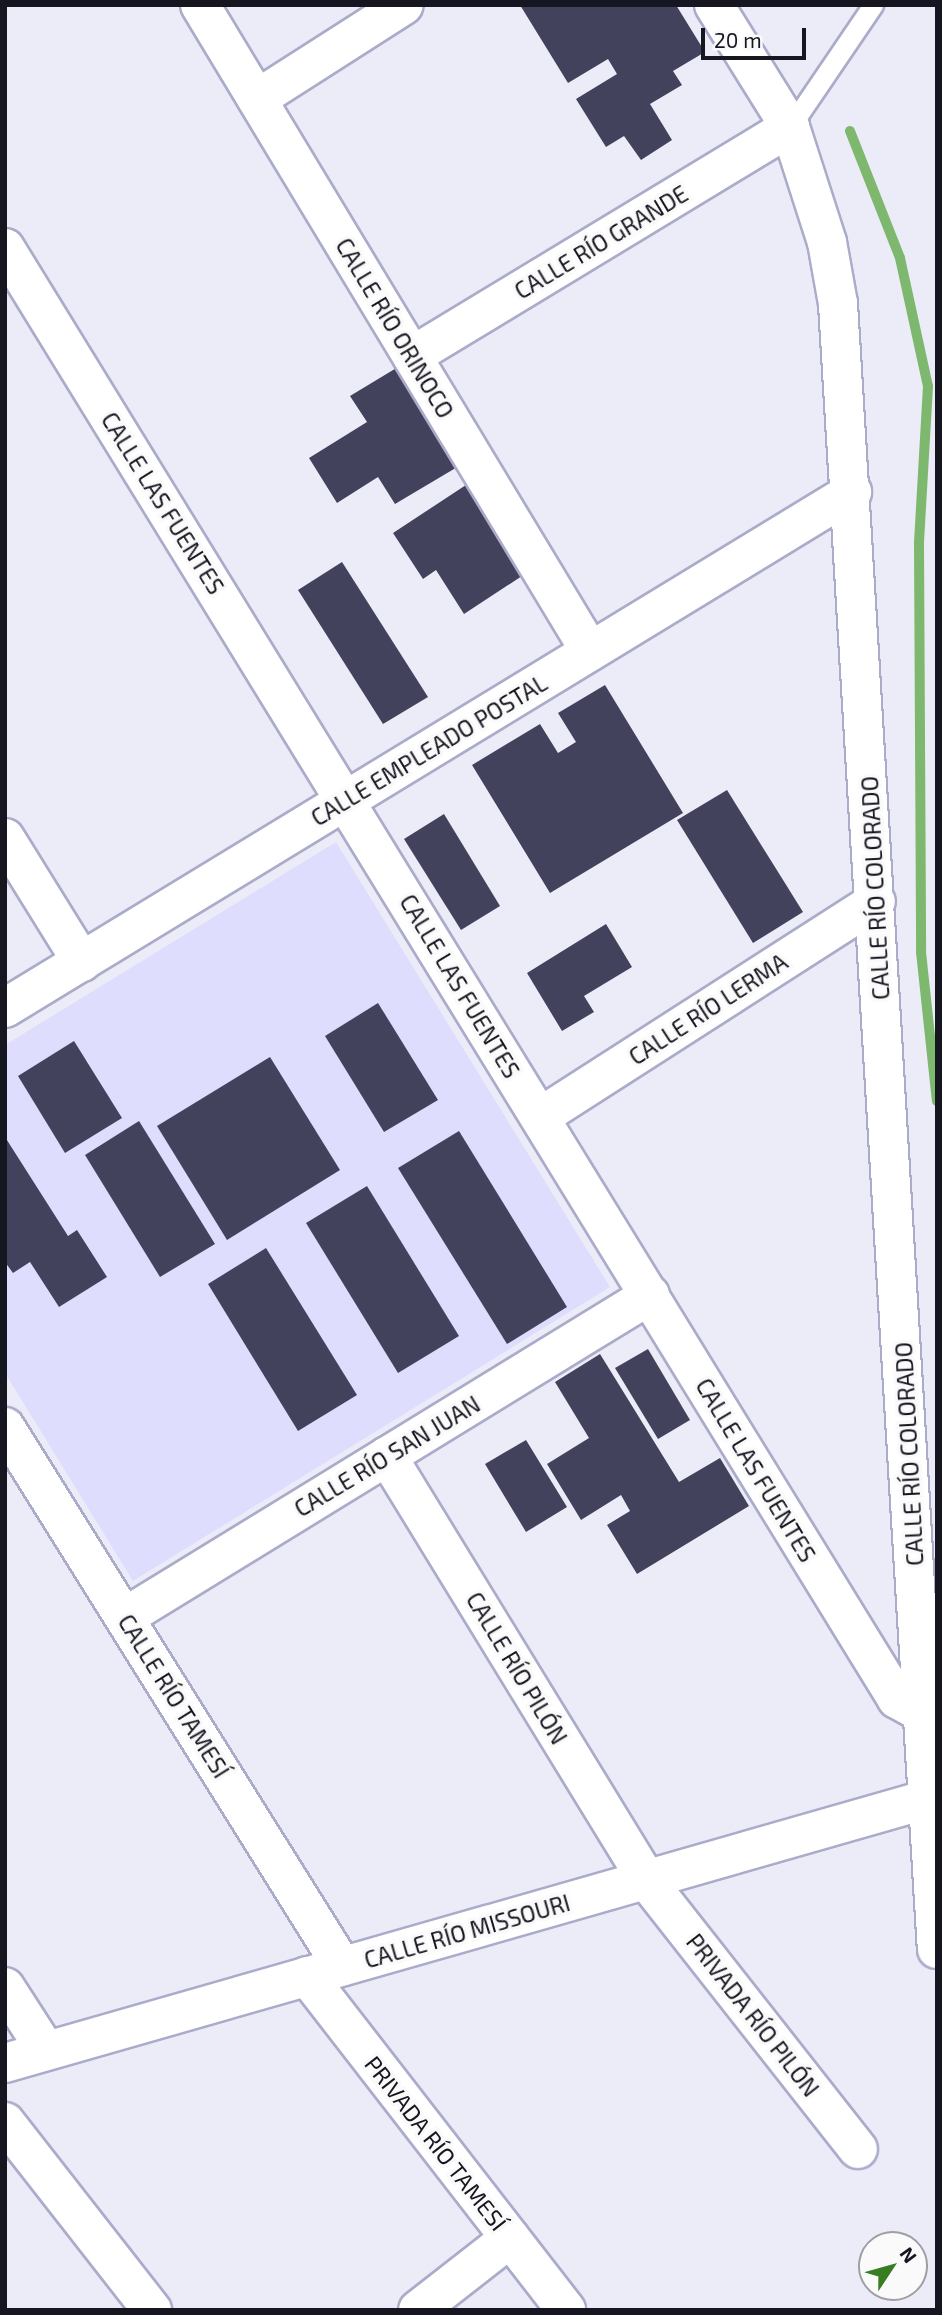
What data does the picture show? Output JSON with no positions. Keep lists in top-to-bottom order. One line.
{"streets":{"street":["CALLE RÍO GRANDE","CALLE RÍO ORINOCO","CALLE LAS FUENTES","CALLE EMPLEADO POSTAL","CALLE RÍO COLORADO","CALLE RÍO LERMA","CALLE RÍO SAN JUAN","CALLE RÍO PILÓN","CALLE RÍO TAMESÍ","CALLE RÍO MISSOURI","PRIVADA RÍO PILÓN","PRIVADA RÍO TAMESÍ"]},"crossings":[["CALLE RÍO GRANDE","CALLE RÍO ORINOCO"],["CALLE RÍO GRANDE","CALLE RÍO COLORADO"],["CALLE RÍO ORINOCO","CALLE EMPLEADO POSTAL"],["CALLE LAS FUENTES","CALLE EMPLEADO POSTAL"],["CALLE LAS FUENTES","CALLE RÍO COLORADO"],["CALLE LAS FUENTES","CALLE RÍO LERMA"],["CALLE LAS FUENTES","CALLE RÍO SAN JUAN"],["CALLE EMPLEADO POSTAL","CALLE RÍO COLORADO"],["CALLE RÍO COLORADO","CALLE RÍO LERMA"],["CALLE RÍO COLORADO","CALLE RÍO MISSOURI"],["CALLE RÍO SAN JUAN","CALLE RÍO PILÓN"],["CALLE RÍO SAN JUAN","CALLE RÍO TAMESÍ"],["CALLE RÍO PILÓN","CALLE RÍO MISSOURI"],["CALLE RÍO PILÓN","PRIVADA RÍO PILÓN"],["CALLE RÍO TAMESÍ","CALLE RÍO MISSOURI"],["CALLE RÍO TAMESÍ","PRIVADA RÍO TAMESÍ"],["CALLE RÍO MISSOURI","PRIVADA RÍO PILÓN"],["CALLE RÍO MISSOURI","PRIVADA RÍO TAMESÍ"]],"scale_bar":"20 m","north":"top right"}
